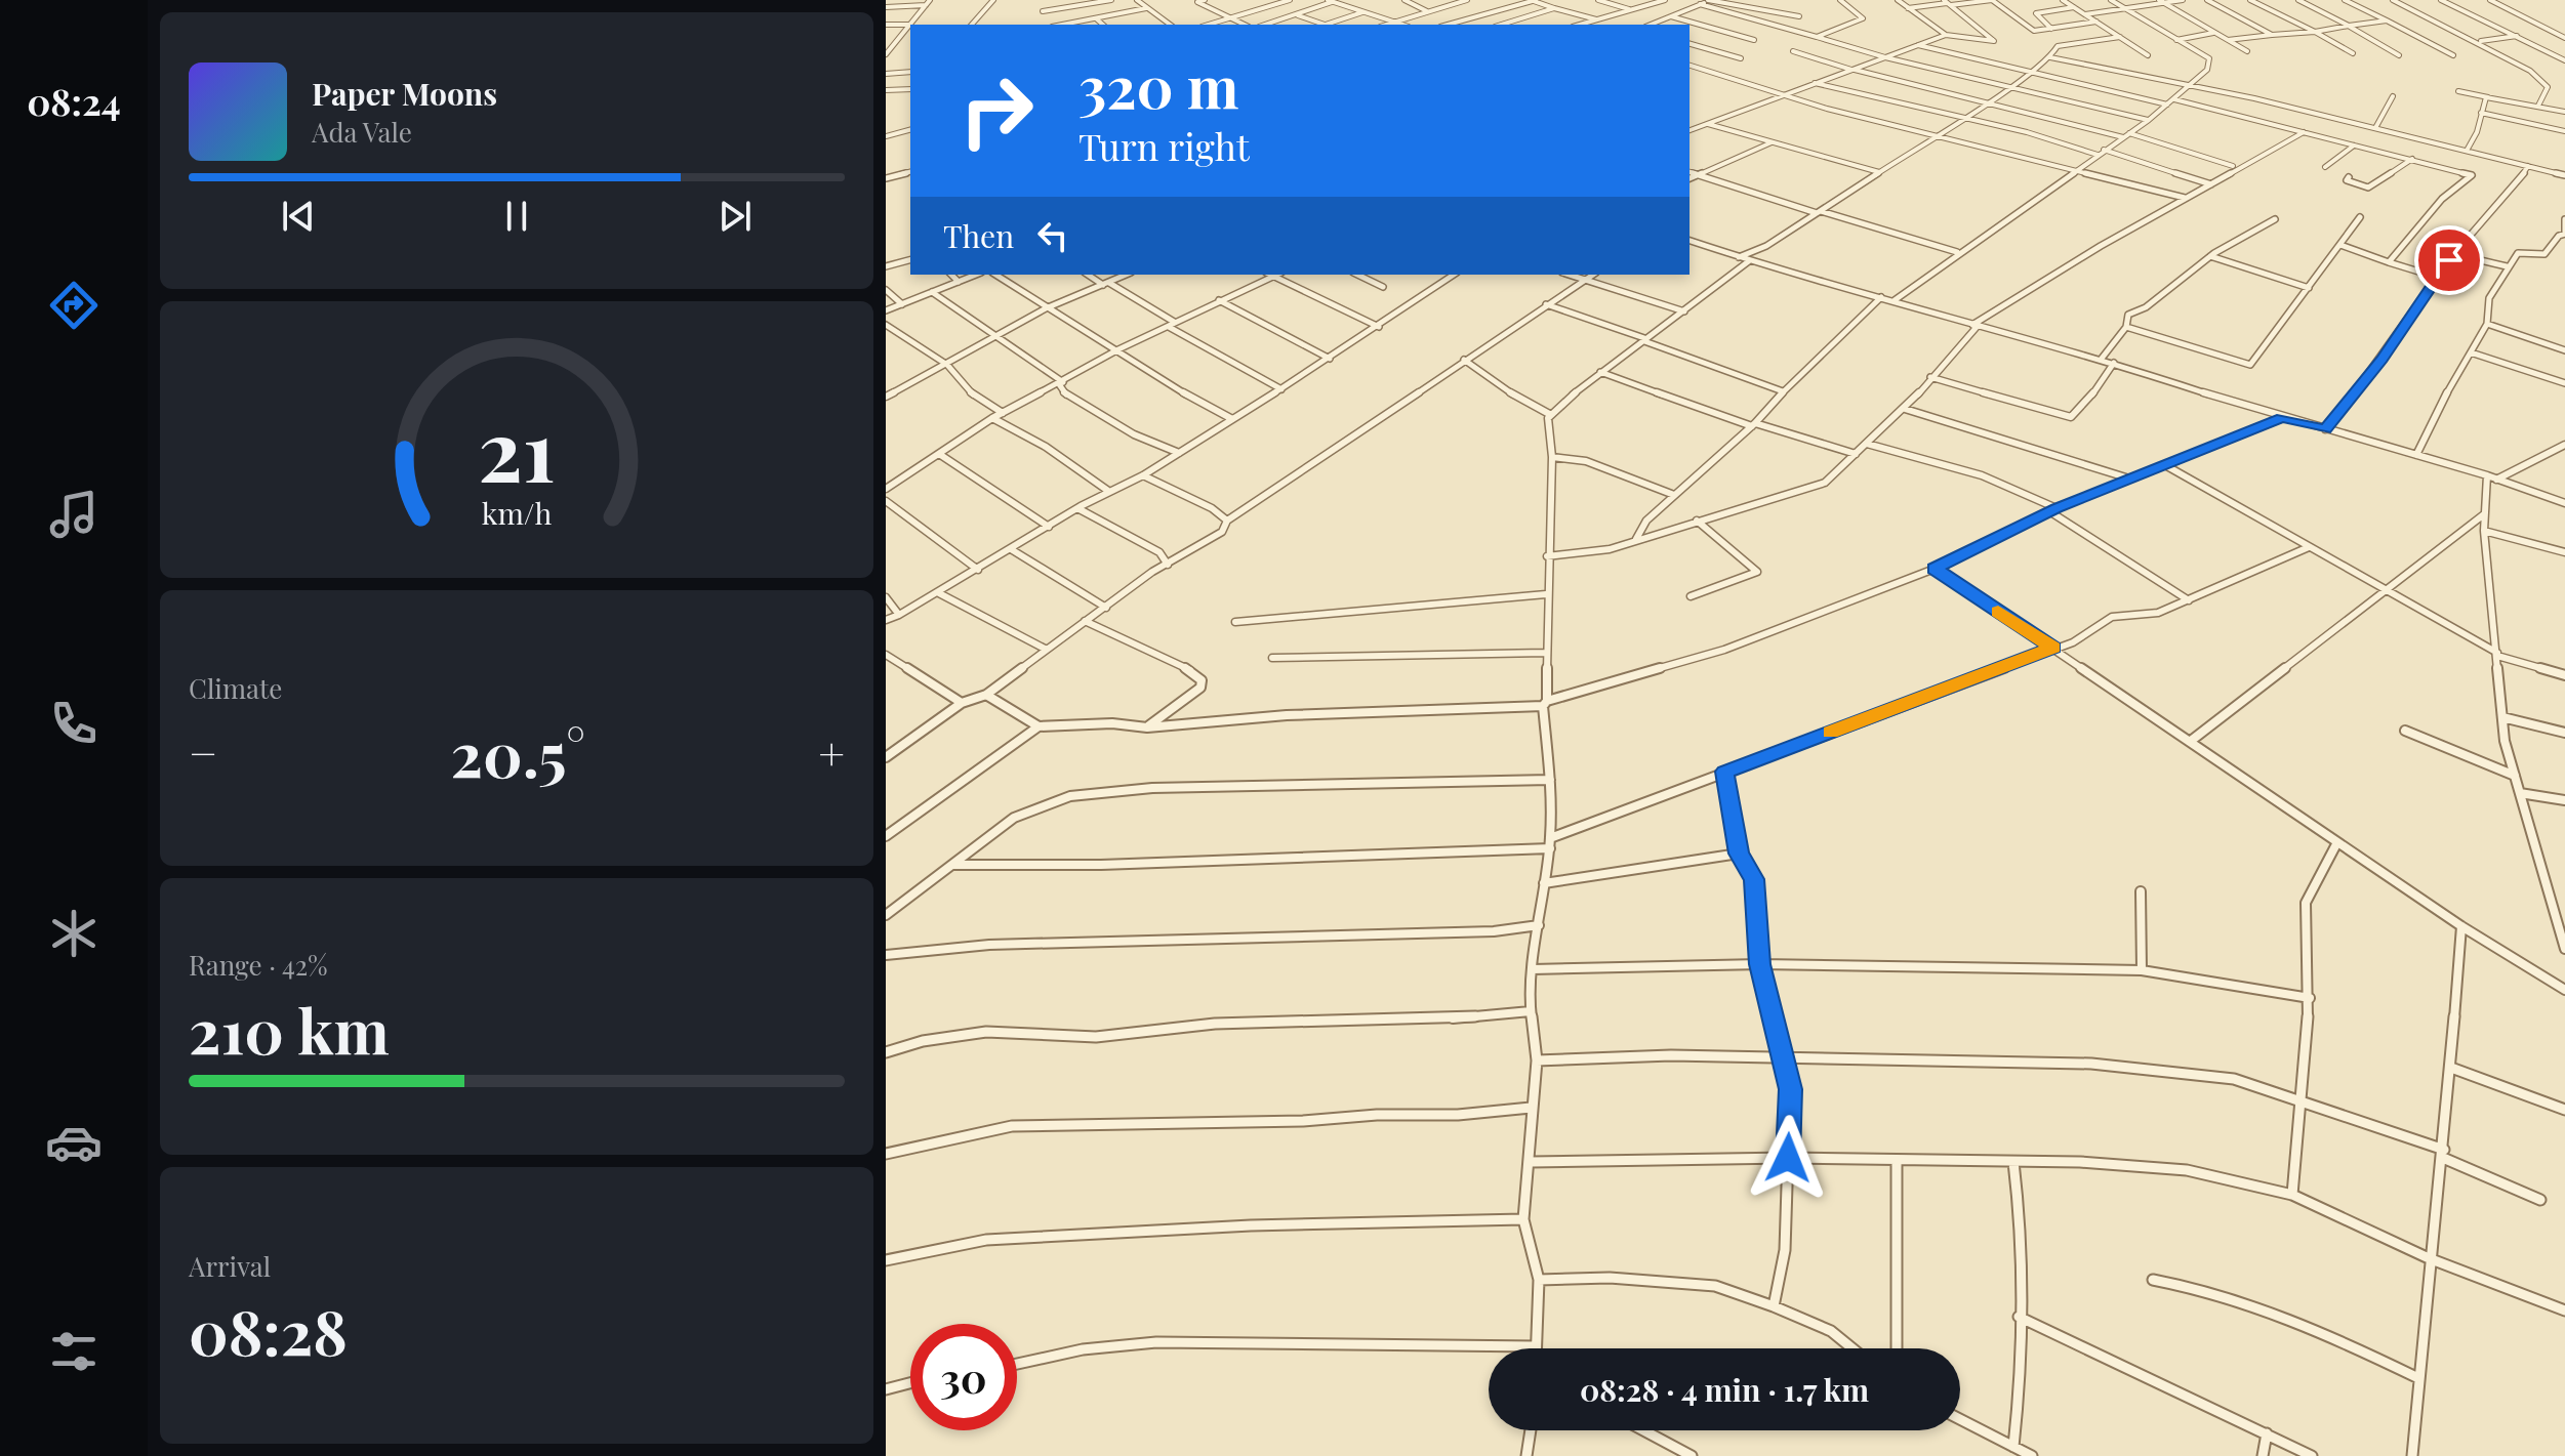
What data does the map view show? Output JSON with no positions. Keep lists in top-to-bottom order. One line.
{"page":{"tabs":"08:24","turn":["320 m","Turn right"],"song":["Paper Moons","Ada Vale"],"then":"Then","tile":["Climate",["Range · 42%","210 km"],["Arrival","08:28"]],"heat":["−","20.5°","+"],"limit":"30","trip":"08:28 · 4 min · 1.7 km","gauge":["21","km/h"]}}
